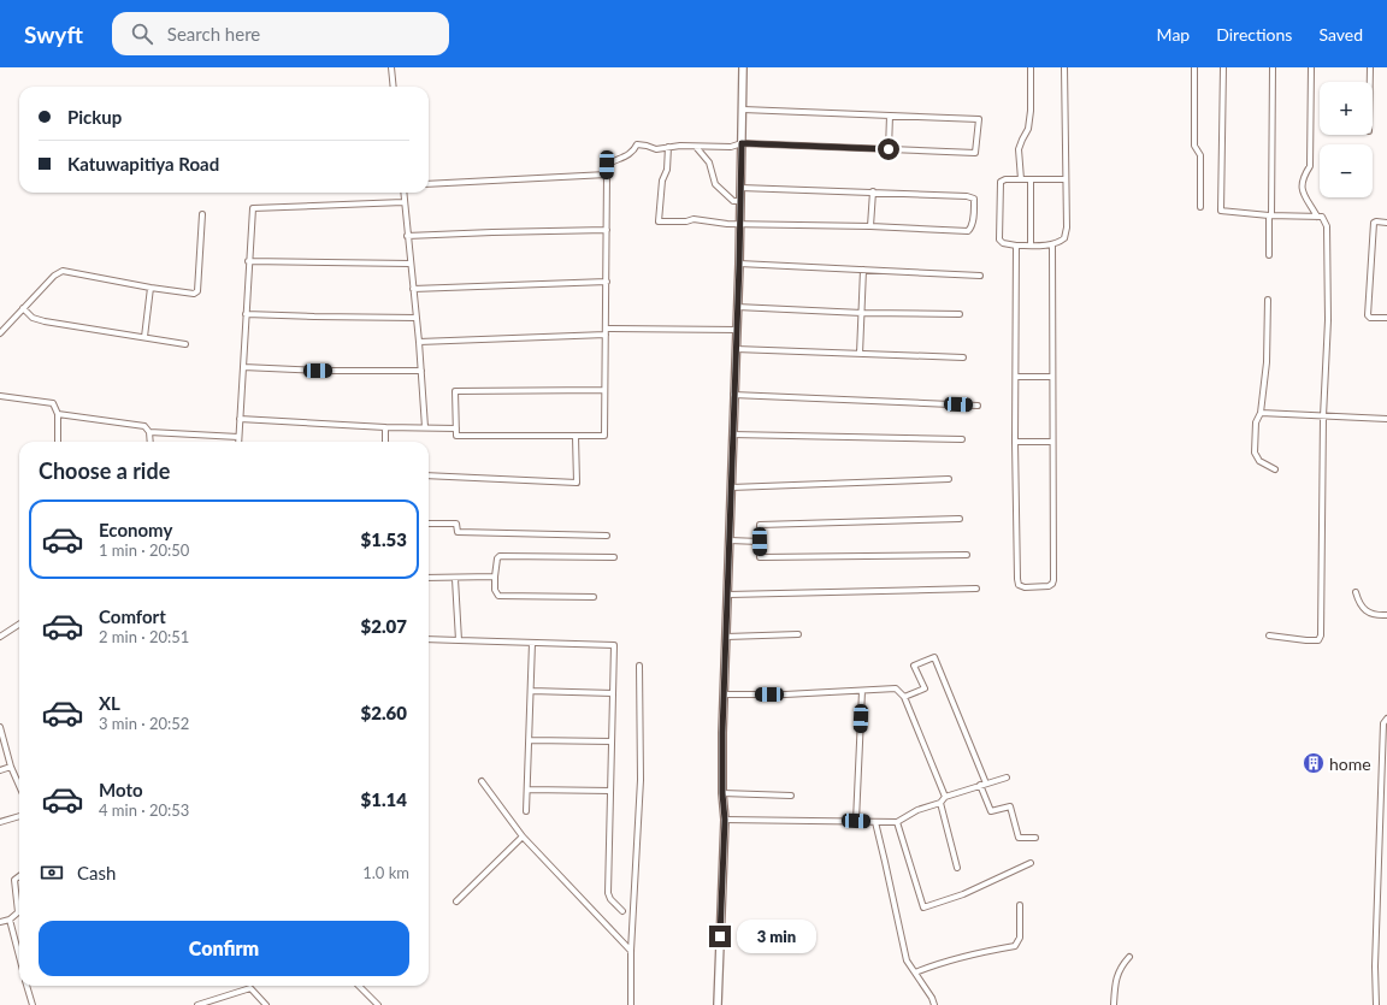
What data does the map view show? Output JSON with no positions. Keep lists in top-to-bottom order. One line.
{"places":{"building":["home"]},"page":{"header":"Swyft","search":"Search here","nav":["Map","Directions","Saved"],"map_buttons":["+","−"],"banner":["Pickup","Katuwapitiya Road"],"heading":"Choose a ride","list":[{"name":"Economy","note":"1 min · 20:50","value":"$1.53"},{"name":"Comfort","note":"2 min · 20:51","value":"$2.07"},{"name":"XL","note":"3 min · 20:52","value":"$2.60"},{"name":"Moto","note":"4 min · 20:53","value":"$1.14"}],"pay":["Cash","1.0 km"],"buttons":"Confirm","bubble":"3 min"}}
